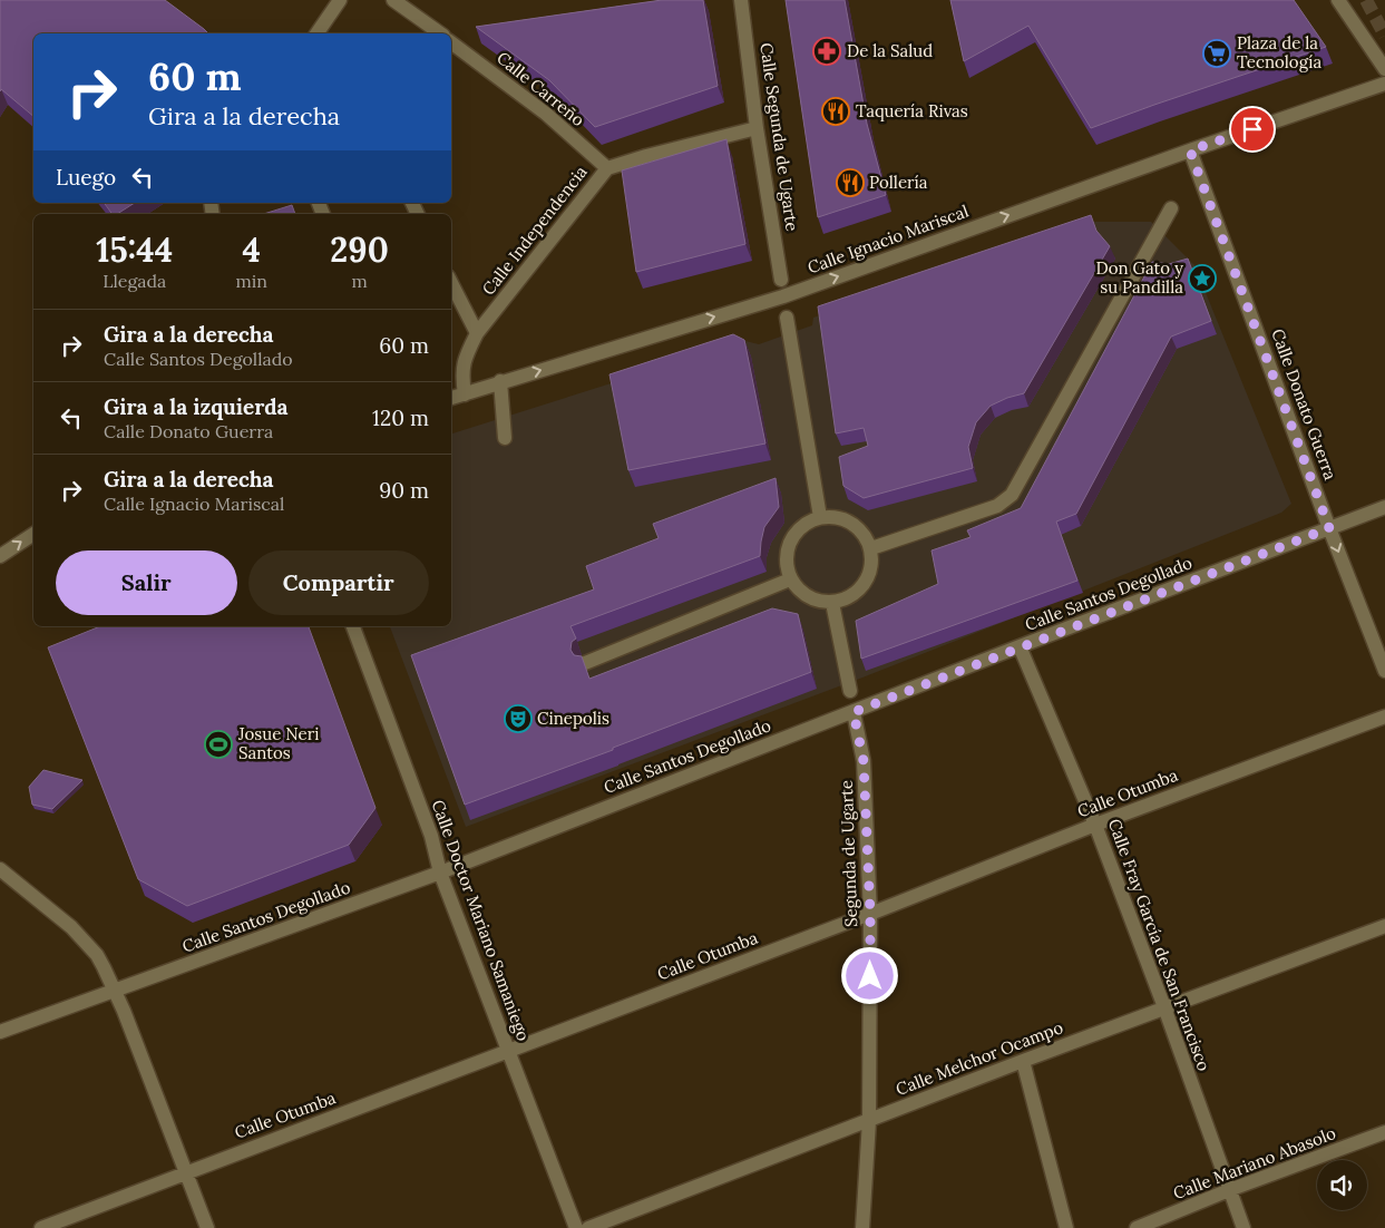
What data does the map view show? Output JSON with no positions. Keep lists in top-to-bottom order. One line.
{"streets":{"street":["Calle Carreño","Calle Segunda de Ugarte","Calle Independencia","Calle Ignacio Mariscal","Calle Donato Guerra","Calle Santos Degollado","Calle Otumba","Segunda de Ugarte","Calle Doctor Mariano Samaniego","Calle Fray García de San Francisco","Calle Melchor Ocampo","Calle Mariano Abasolo"]},"crossings":[["Calle Carreño","Calle Independencia"],["Calle Segunda de Ugarte","Calle Independencia"],["Calle Independencia","Calle Ignacio Mariscal"],["Calle Ignacio Mariscal","Calle Donato Guerra"],["Calle Donato Guerra","Calle Santos Degollado"],["Calle Santos Degollado","Segunda de Ugarte"],["Calle Santos Degollado","Calle Doctor Mariano Samaniego"],["Calle Santos Degollado","Calle Fray García de San Francisco"],["Calle Otumba","Segunda de Ugarte"],["Calle Otumba","Calle Doctor Mariano Samaniego"],["Calle Otumba","Calle Fray García de San Francisco"],["Segunda de Ugarte","Calle Melchor Ocampo"],["Calle Fray García de San Francisco","Calle Melchor Ocampo"],["Calle Fray García de San Francisco","Calle Mariano Abasolo"]],"one_way":["Calle Ignacio Mariscal"],"places":{"pharmacy":["De la Salud"],"supermarket":["Plaza de la Tecnología"],"restaurant":["Taquería Rivas","Pollería"],"place":["Don Gato y su Pandilla"],"theatre":["Cinepolis"],"sports":["Josue Neri Santos"]},"page":{"turn":["60 m","Gira a la derecha"],"then":"Luego","eta":["15:44","Llegada","4","min","290","m"],"list":[{"name":"Gira a la derecha","note":"Calle Santos Degollado","value":"60 m"},{"name":"Gira a la izquierda","note":"Calle Donato Guerra","value":"120 m"},{"name":"Gira a la derecha","note":"Calle Ignacio Mariscal","value":"90 m"}],"buttons":["Salir","Compartir"]}}
